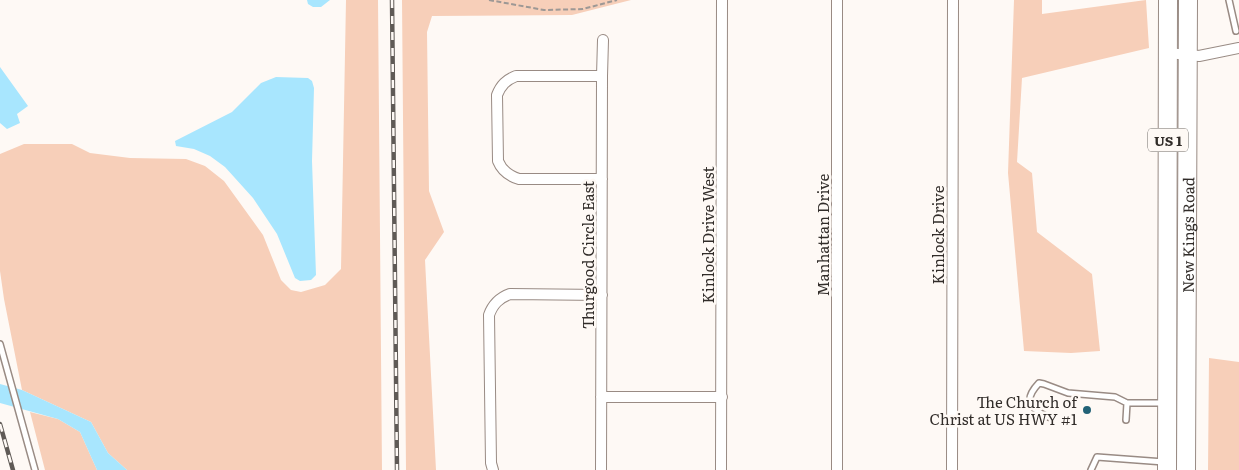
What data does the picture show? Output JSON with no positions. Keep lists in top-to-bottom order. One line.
{"streets":{"highway":["US 1","New Kings Road"],"street":["Kinlock Drive West","Manhattan Drive","Kinlock Drive","Thurgood Circle East"]},"places":["The Church of Christ at US HWY #1"]}
